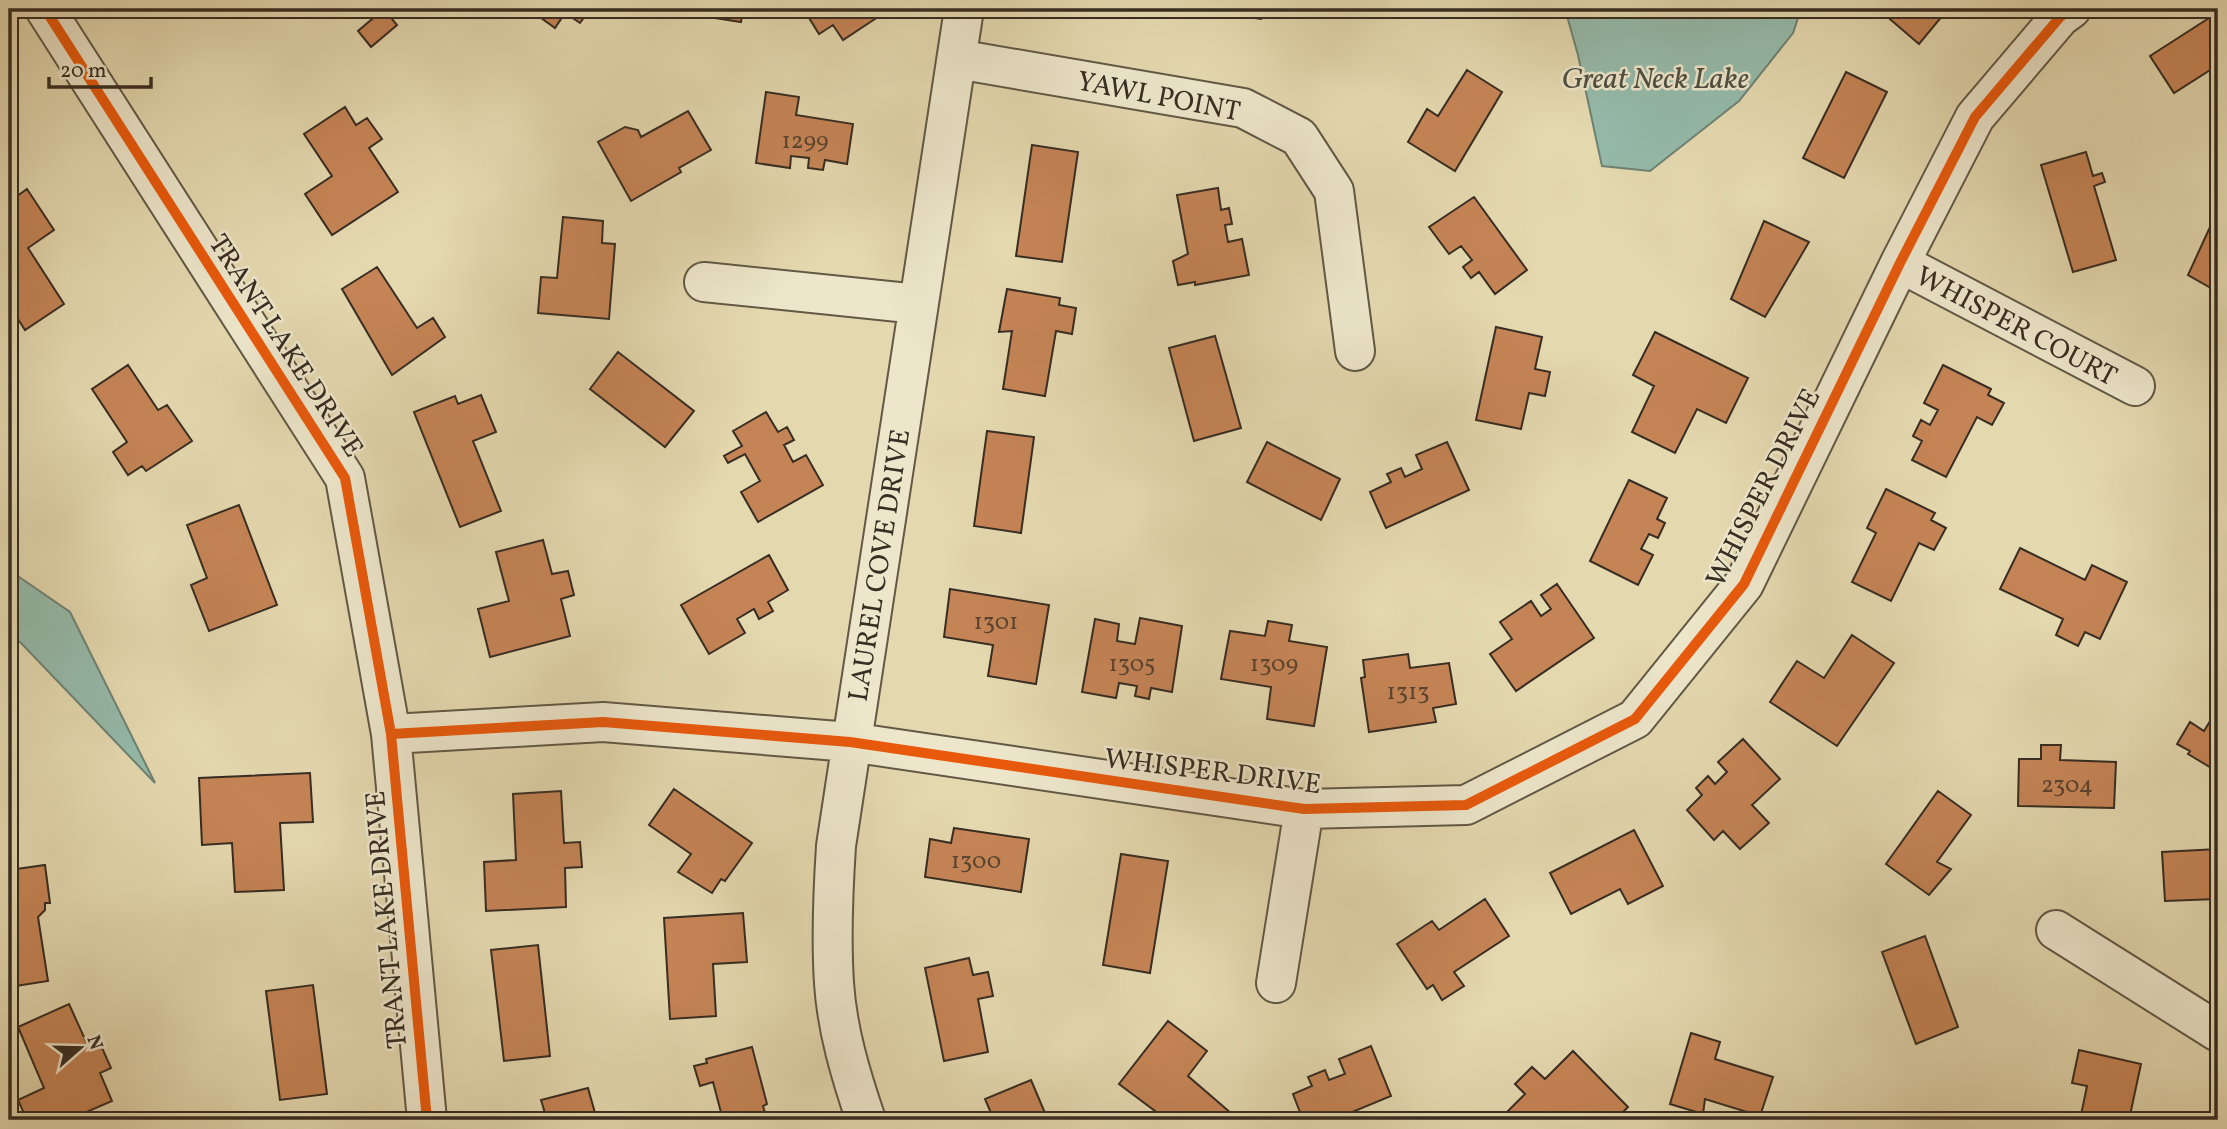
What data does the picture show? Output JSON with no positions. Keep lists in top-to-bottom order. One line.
{"streets":{"street":["YAWL POINT","WHISPER COURT","TRANT LAKE DRIVE","WHISPER DRIVE","LAUREL COVE DRIVE"]},"crossings":[["YAWL POINT","LAUREL COVE DRIVE"],["WHISPER COURT","WHISPER DRIVE"],["TRANT LAKE DRIVE","WHISPER DRIVE"],["WHISPER DRIVE","LAUREL COVE DRIVE"]],"water":["Great Neck Lake"],"house_numbers":["1299","1301","1305","1309","1313","2304","1300"],"scale_bar":"20 m","north":"right"}
